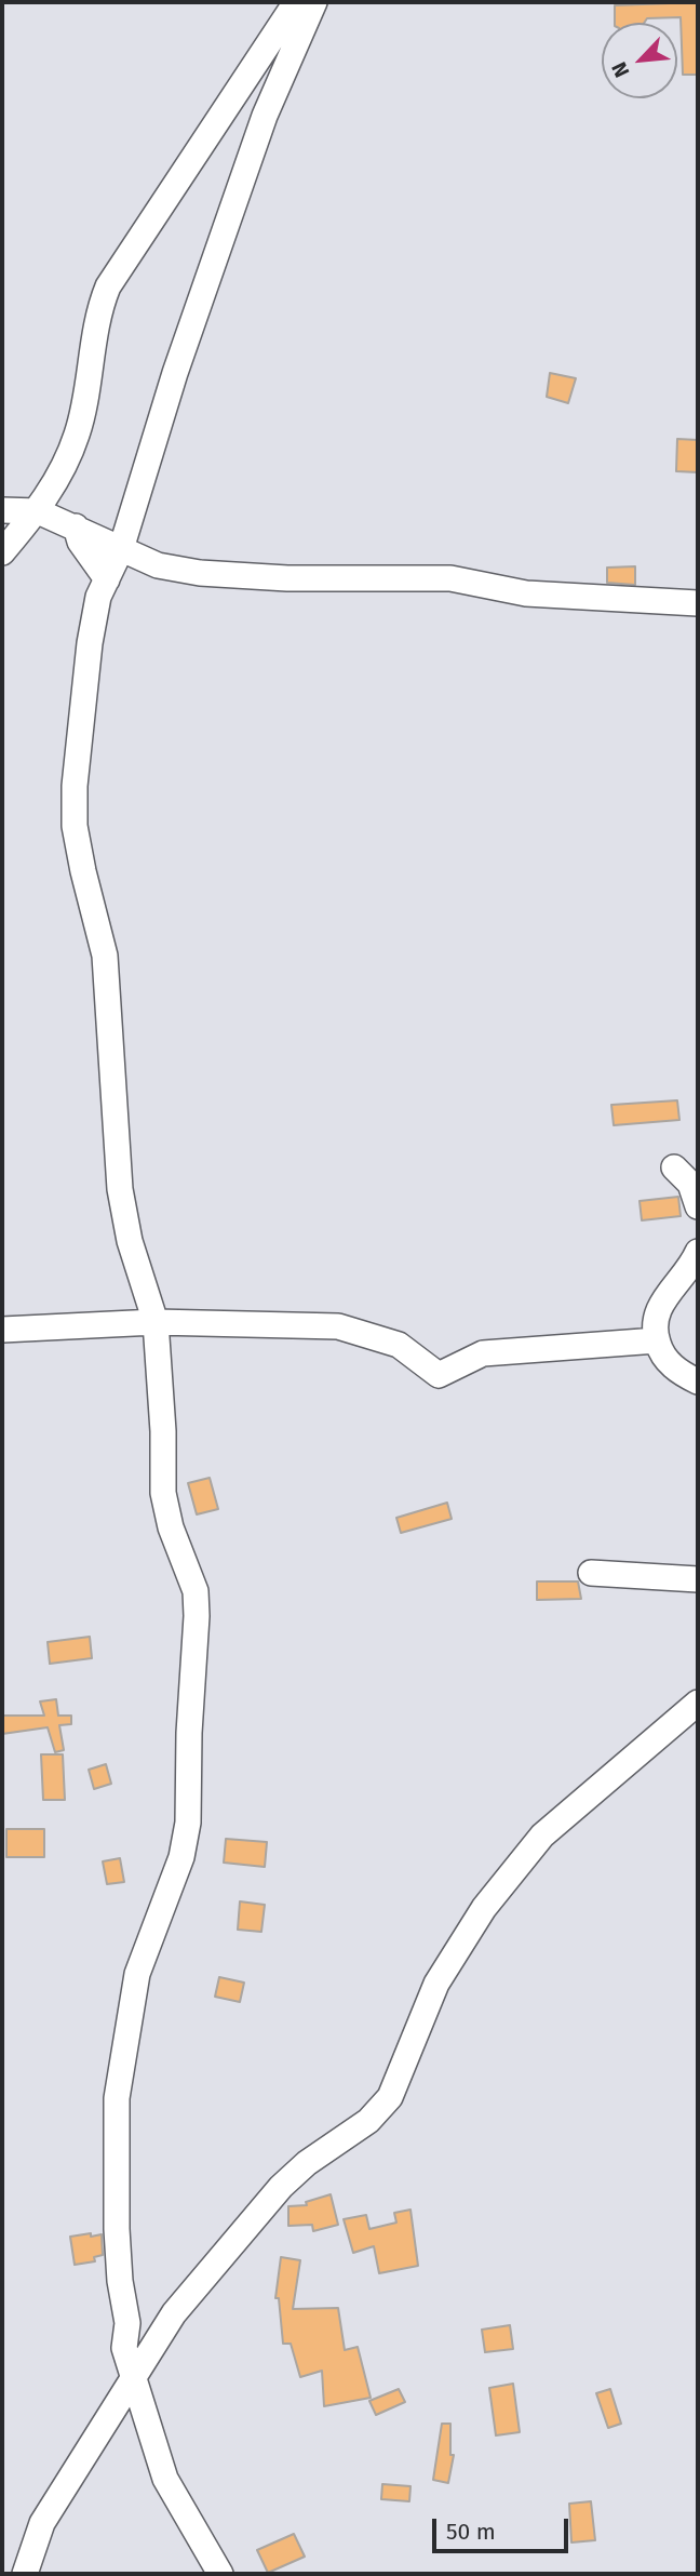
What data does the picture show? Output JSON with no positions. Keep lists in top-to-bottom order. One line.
{"scale_bar":"50 m","north":"bottom left"}
